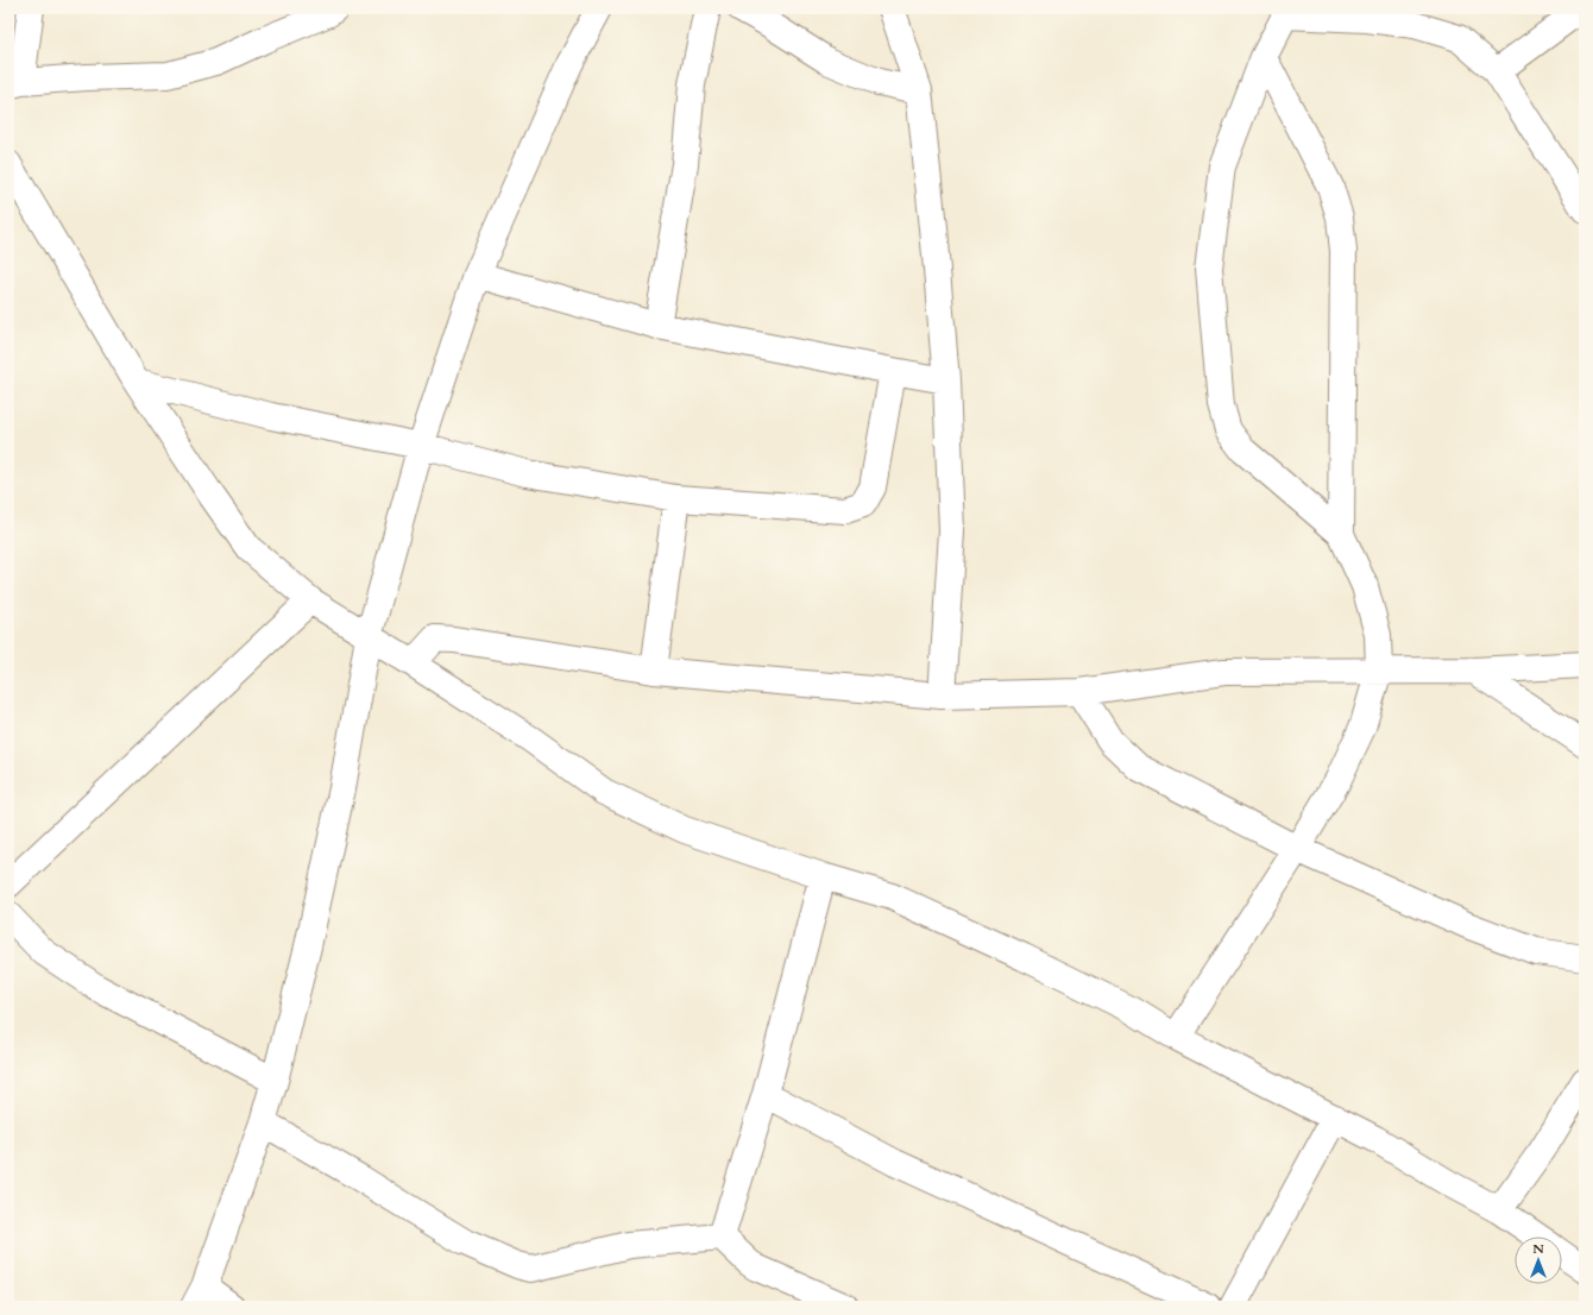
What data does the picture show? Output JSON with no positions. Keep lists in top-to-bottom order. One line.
{"north":"top"}
